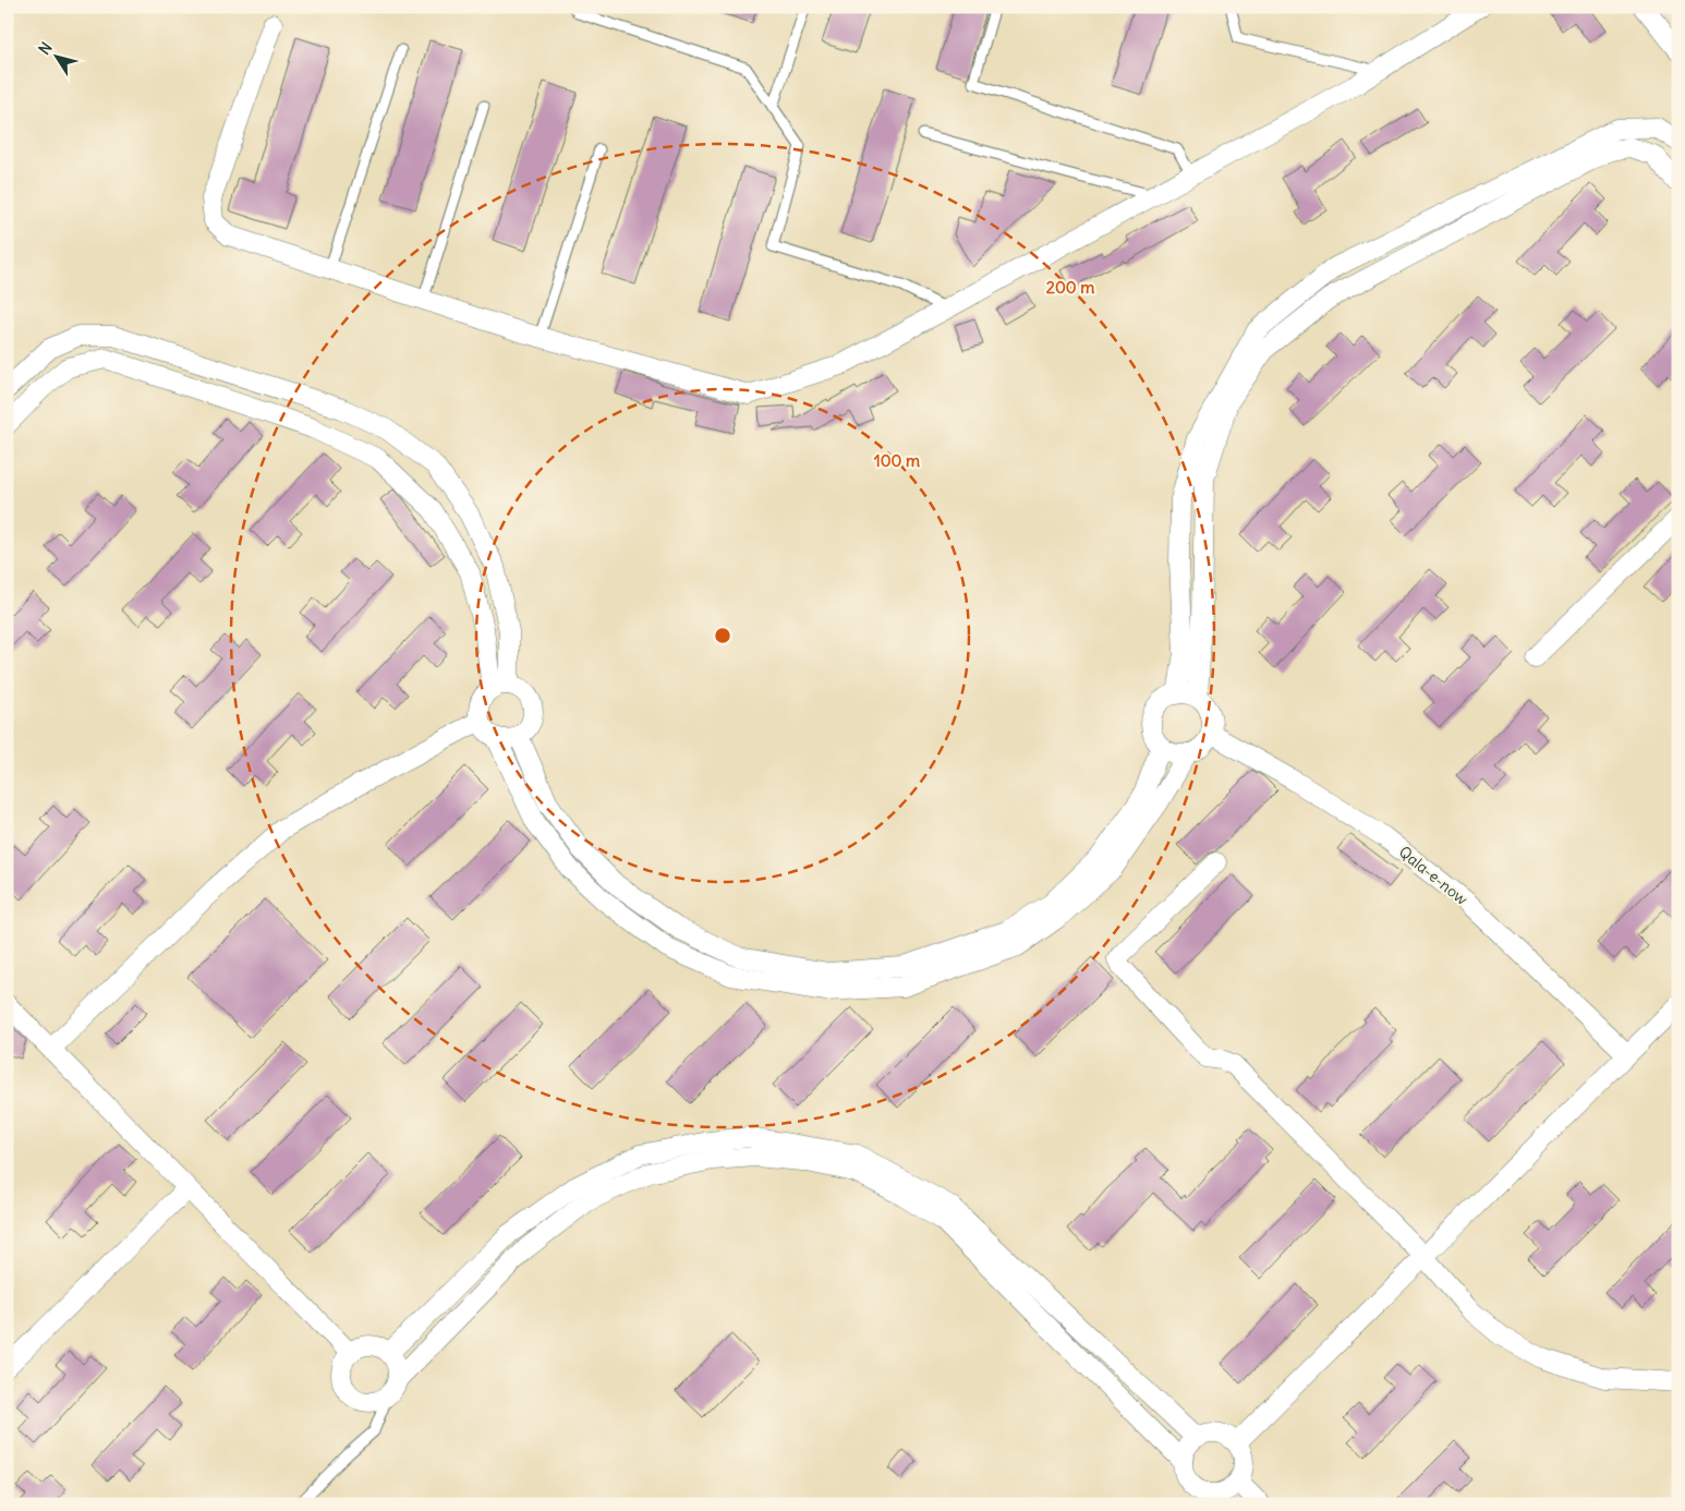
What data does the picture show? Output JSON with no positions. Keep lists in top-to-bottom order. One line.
{"streets":{"street":["Qala-e-now"]},"north":"top left","rings":["200 m","100 m"]}
